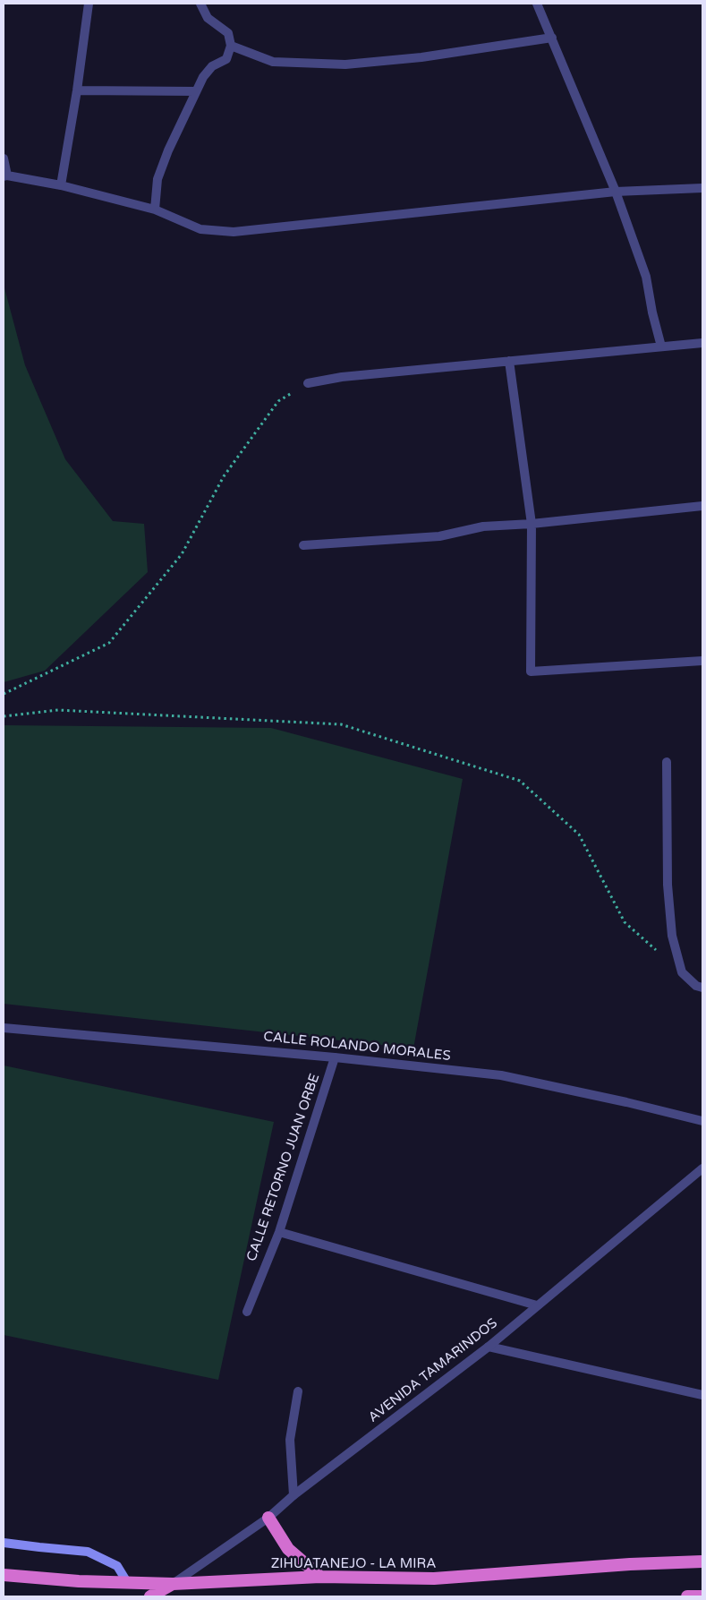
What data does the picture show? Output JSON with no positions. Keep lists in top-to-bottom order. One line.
{"streets":{"highway":["ZIHUATANEJO - LA MIRA"],"street":["CALLE ROLANDO MORALES","CALLE RETORNO JUAN ORBE","AVENIDA TAMARINDOS"]},"crossings":[["CALLE ROLANDO MORALES","CALLE RETORNO JUAN ORBE"],["AVENIDA TAMARINDOS","ZIHUATANEJO - LA MIRA"]]}
